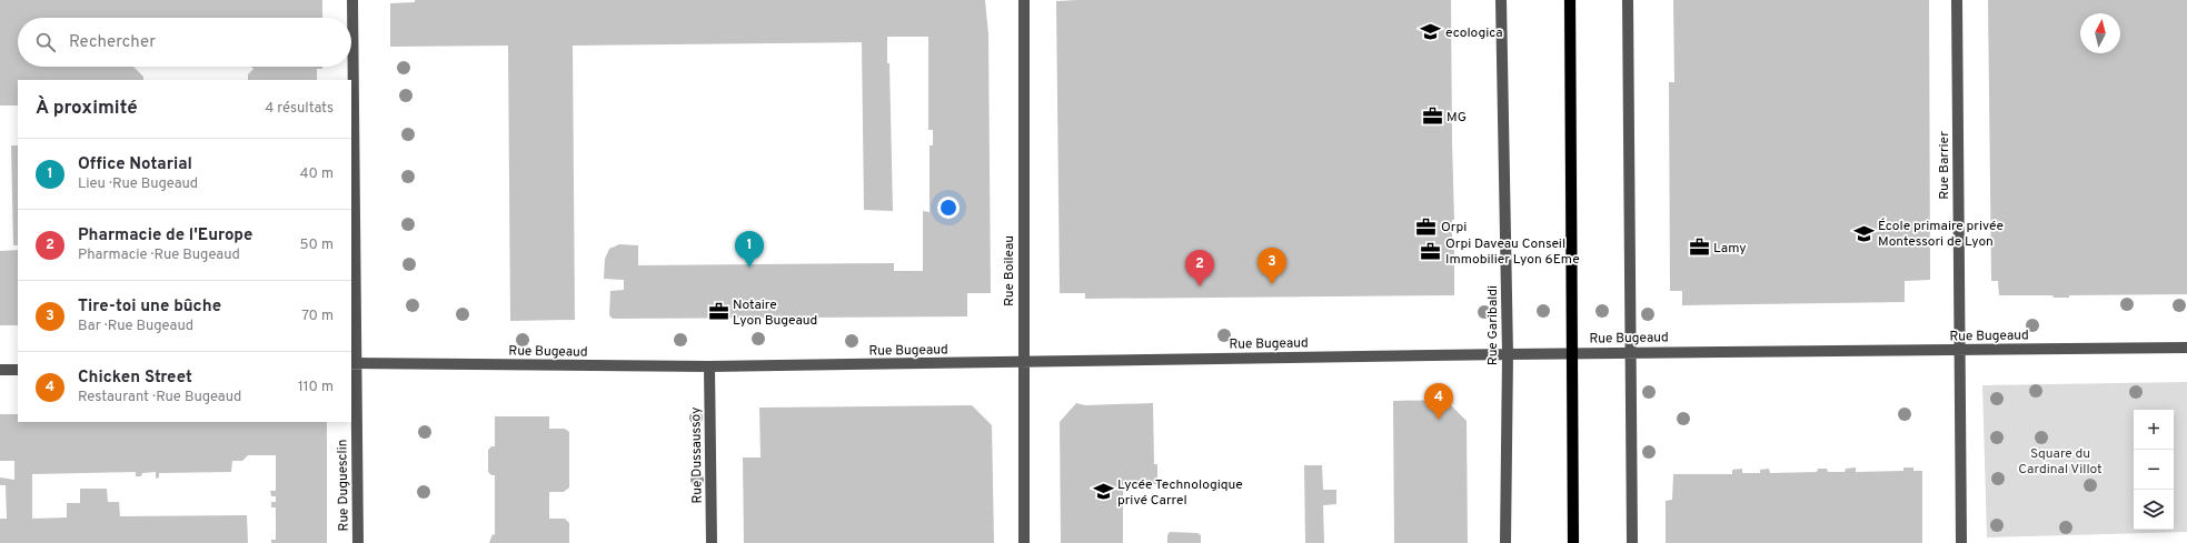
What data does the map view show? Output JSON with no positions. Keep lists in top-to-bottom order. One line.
{"streets":{"street":["Rue Barrier","Rue Boileau","Rue Garibaldi","Rue Bugeaud","Rue Dussaussoy","Rue Duguesclin"]},"crossings":[["Rue Barrier","Rue Bugeaud"],["Rue Boileau","Rue Bugeaud"],["Rue Garibaldi","Rue Bugeaud"],["Rue Bugeaud","Rue Dussaussoy"],["Rue Bugeaud","Rue Duguesclin"]],"parks":["Square du Cardinal Villot"],"places":{"school or university":["ecologica","École primaire privée Montessori de Lyon","Lycée Technologique privé Carrel"],"office":["MG","Orpi","Lamy","Orpi Daveau Conseil Immobilier Lyon 6Eme","Notaire Lyon Bugeaud"]},"north":"top","page":{"search":"Rechercher","heading":["À proximité","4 résultats"],"list":[{"mark":"1","name":"Office Notarial","note":"Lieu · Rue Bugeaud","value":"40 m"},{"mark":"2","name":"Pharmacie de l'Europe","note":"Pharmacie · Rue Bugeaud","value":"50 m"},{"mark":"3","name":"Tire-toi une bûche","note":"Bar · Rue Bugeaud","value":"70 m"},{"mark":"4","name":"Chicken Street","note":"Restaurant · Rue Bugeaud","value":"110 m"}],"pins":["1","3","2","4"],"map_buttons":["+","−"]}}
